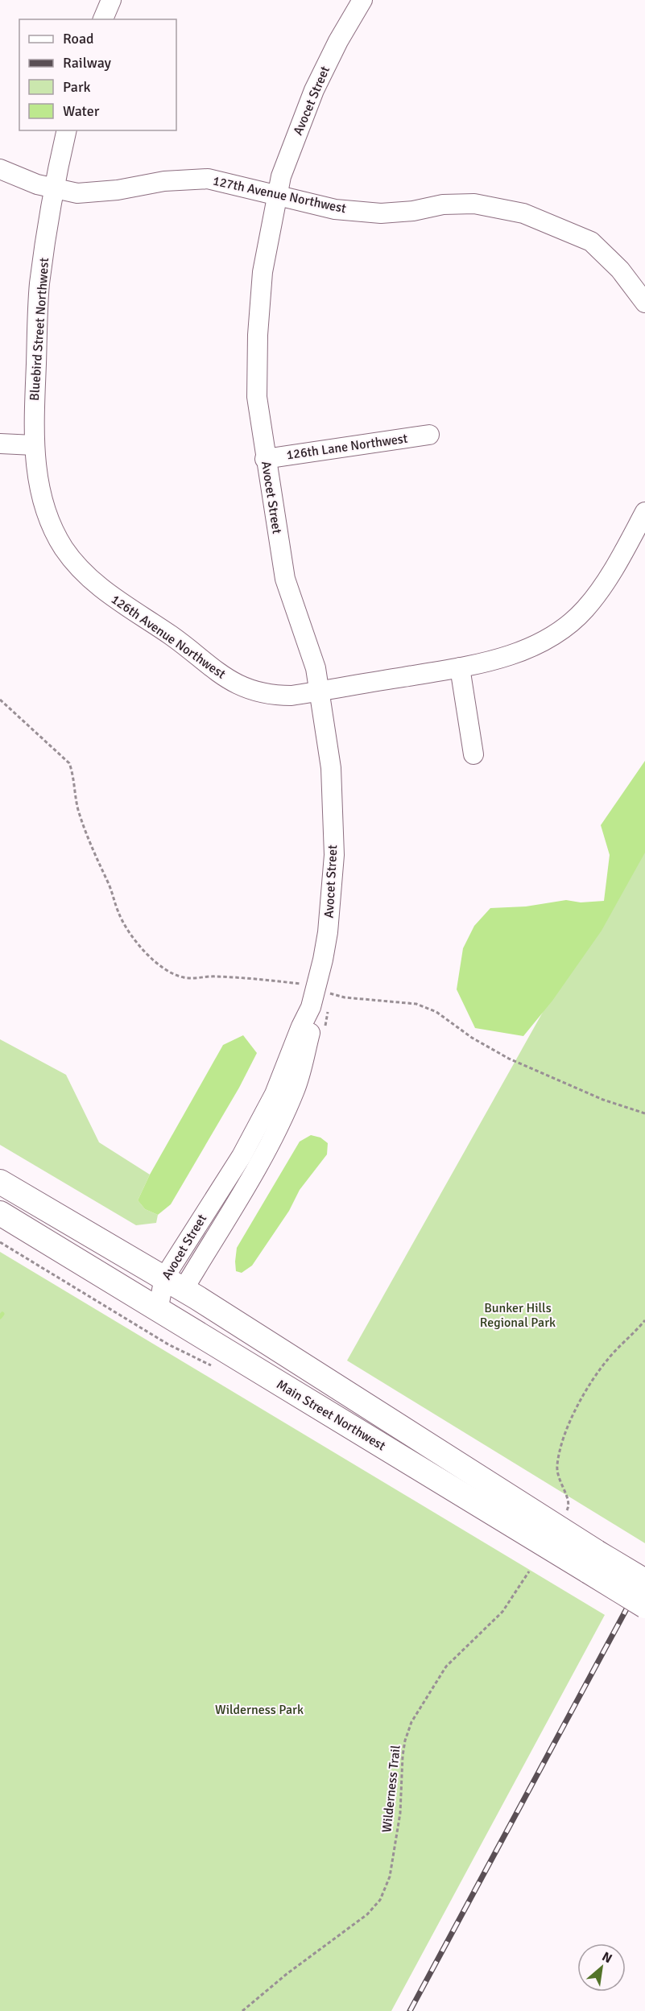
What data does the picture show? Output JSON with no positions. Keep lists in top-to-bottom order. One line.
{"streets":{"main road":["Main Street Northwest"],"street":["Avocet Street","127th Avenue Northwest","Bluebird Street Northwest","126th Lane Northwest","126th Avenue Northwest"],"path":["Wilderness Trail"]},"crossings":[["Avocet Street","127th Avenue Northwest"],["Avocet Street","126th Lane Northwest"],["Avocet Street","126th Avenue Northwest"],["Avocet Street","Main Street Northwest"],["127th Avenue Northwest","Bluebird Street Northwest"],["Bluebird Street Northwest","126th Avenue Northwest"]],"parks":["Bunker Hills Regional Park","Wilderness Park"],"legend":["Road","Railway","Park","Water"],"north":"top right"}
